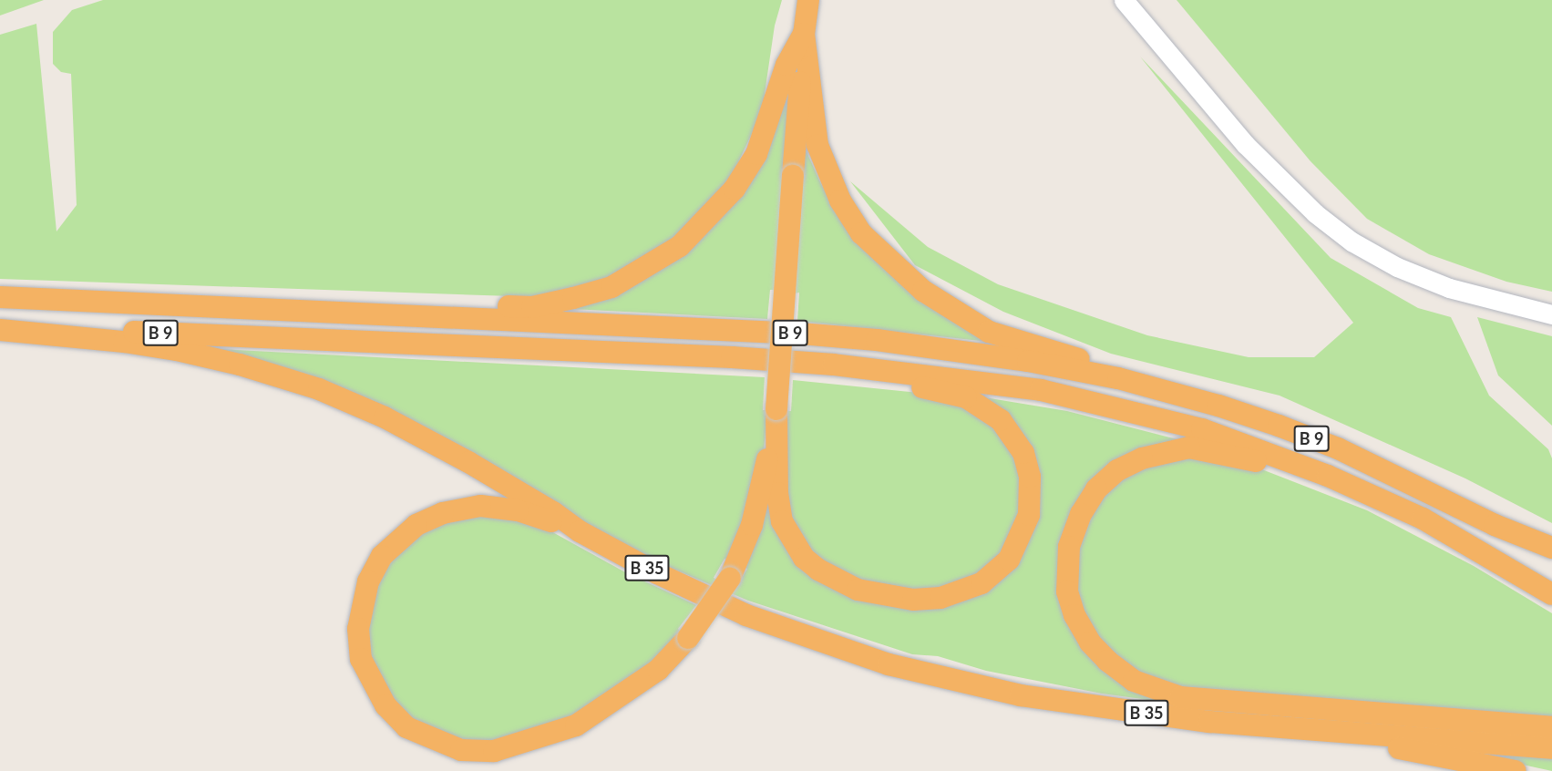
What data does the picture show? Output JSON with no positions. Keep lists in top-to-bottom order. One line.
{"streets":{"highway":["B 9","B 35"]}}
